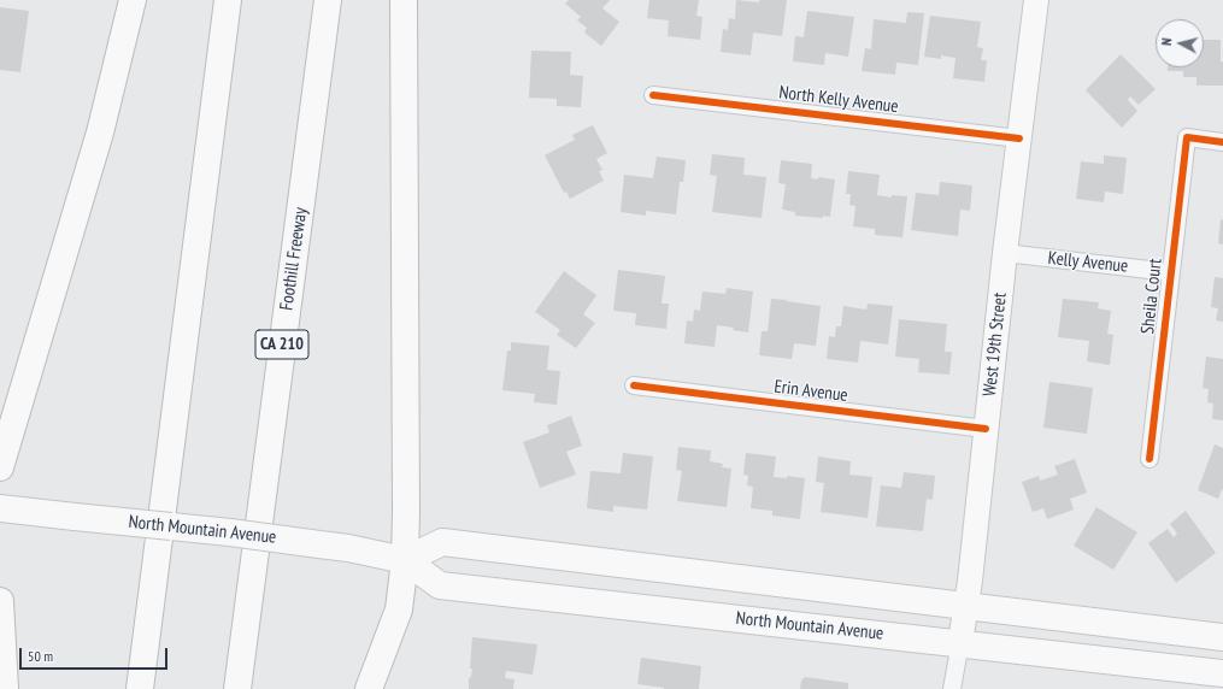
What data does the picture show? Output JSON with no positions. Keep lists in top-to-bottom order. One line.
{"streets":{"main road":["Foothill Freeway","CA 210","West 19th Street","North Mountain Avenue"],"street":["North Kelly Avenue","Kelly Avenue","Sheila Court","Erin Avenue"]},"crossings":[["North Kelly Avenue","West 19th Street"],["Kelly Avenue","Sheila Court"],["Kelly Avenue","West 19th Street"],["West 19th Street","Erin Avenue"],["West 19th Street","North Mountain Avenue"]],"scale_bar":"50 m","north":"left"}
